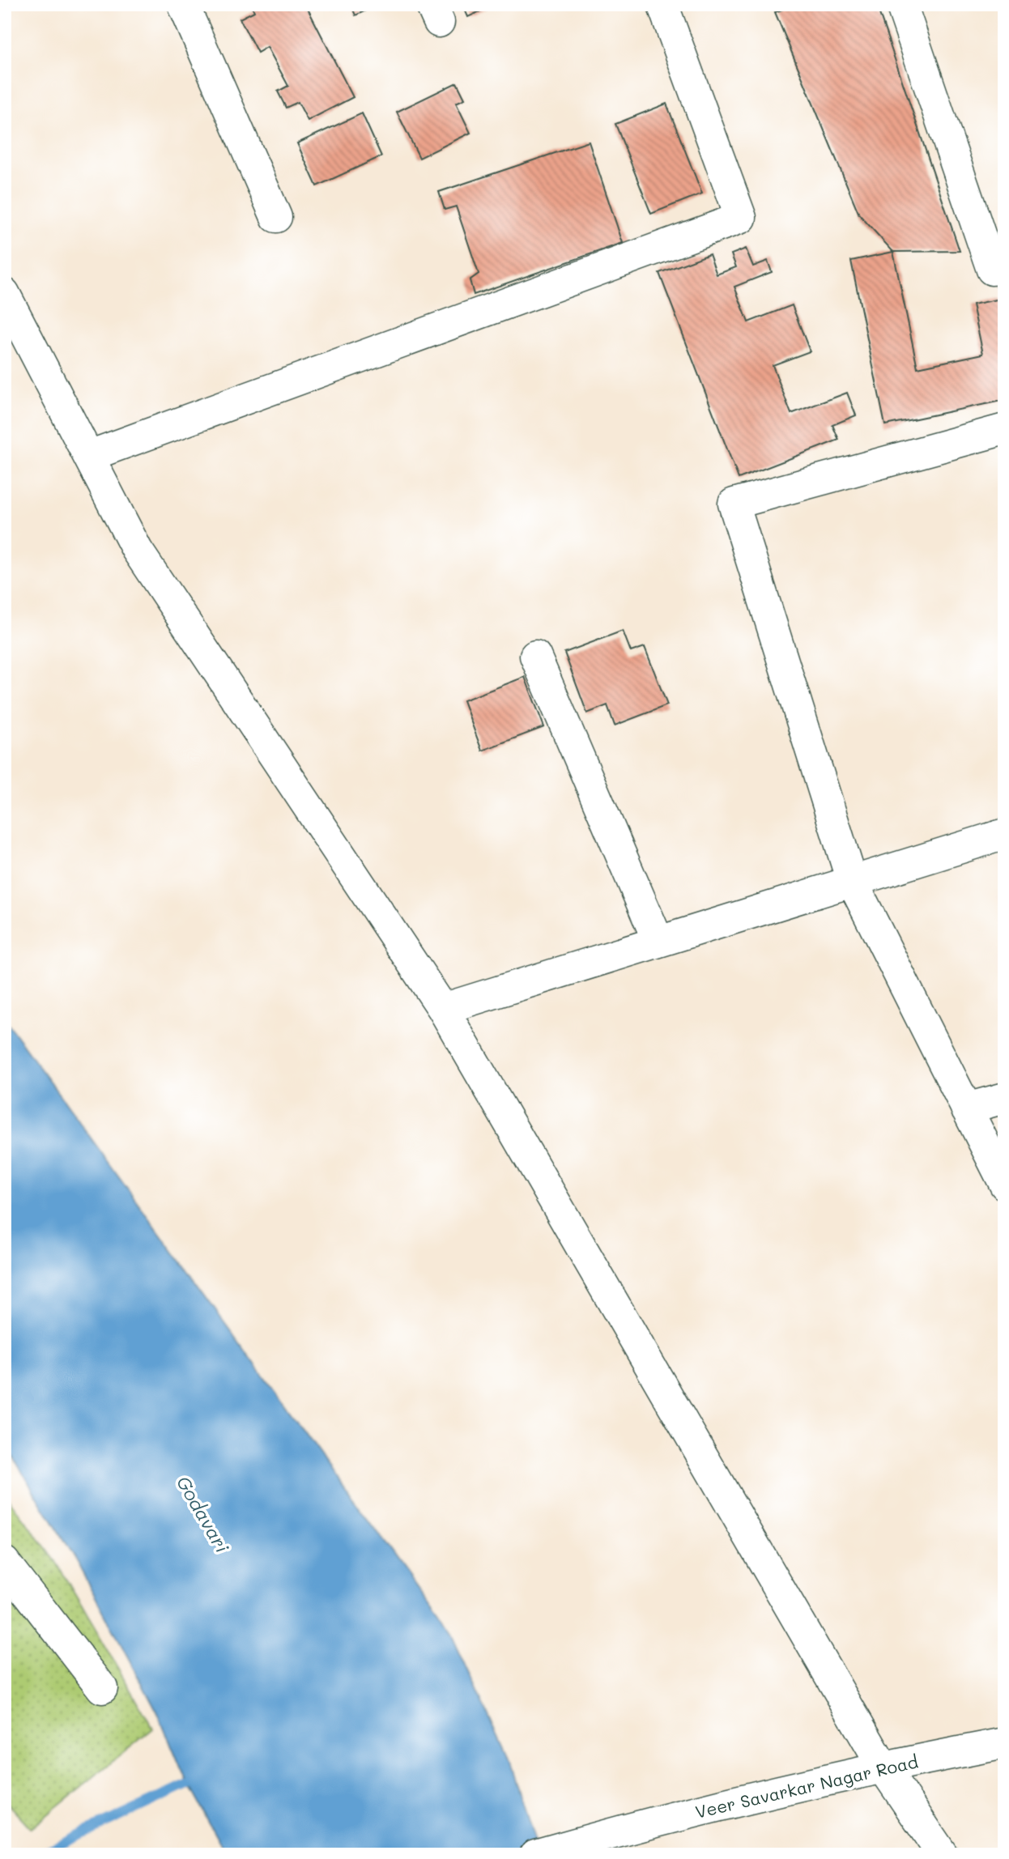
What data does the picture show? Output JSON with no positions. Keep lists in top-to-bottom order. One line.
{"streets":{"street":["Veer Savarkar Nagar Road"]},"water":["Godavari"]}
